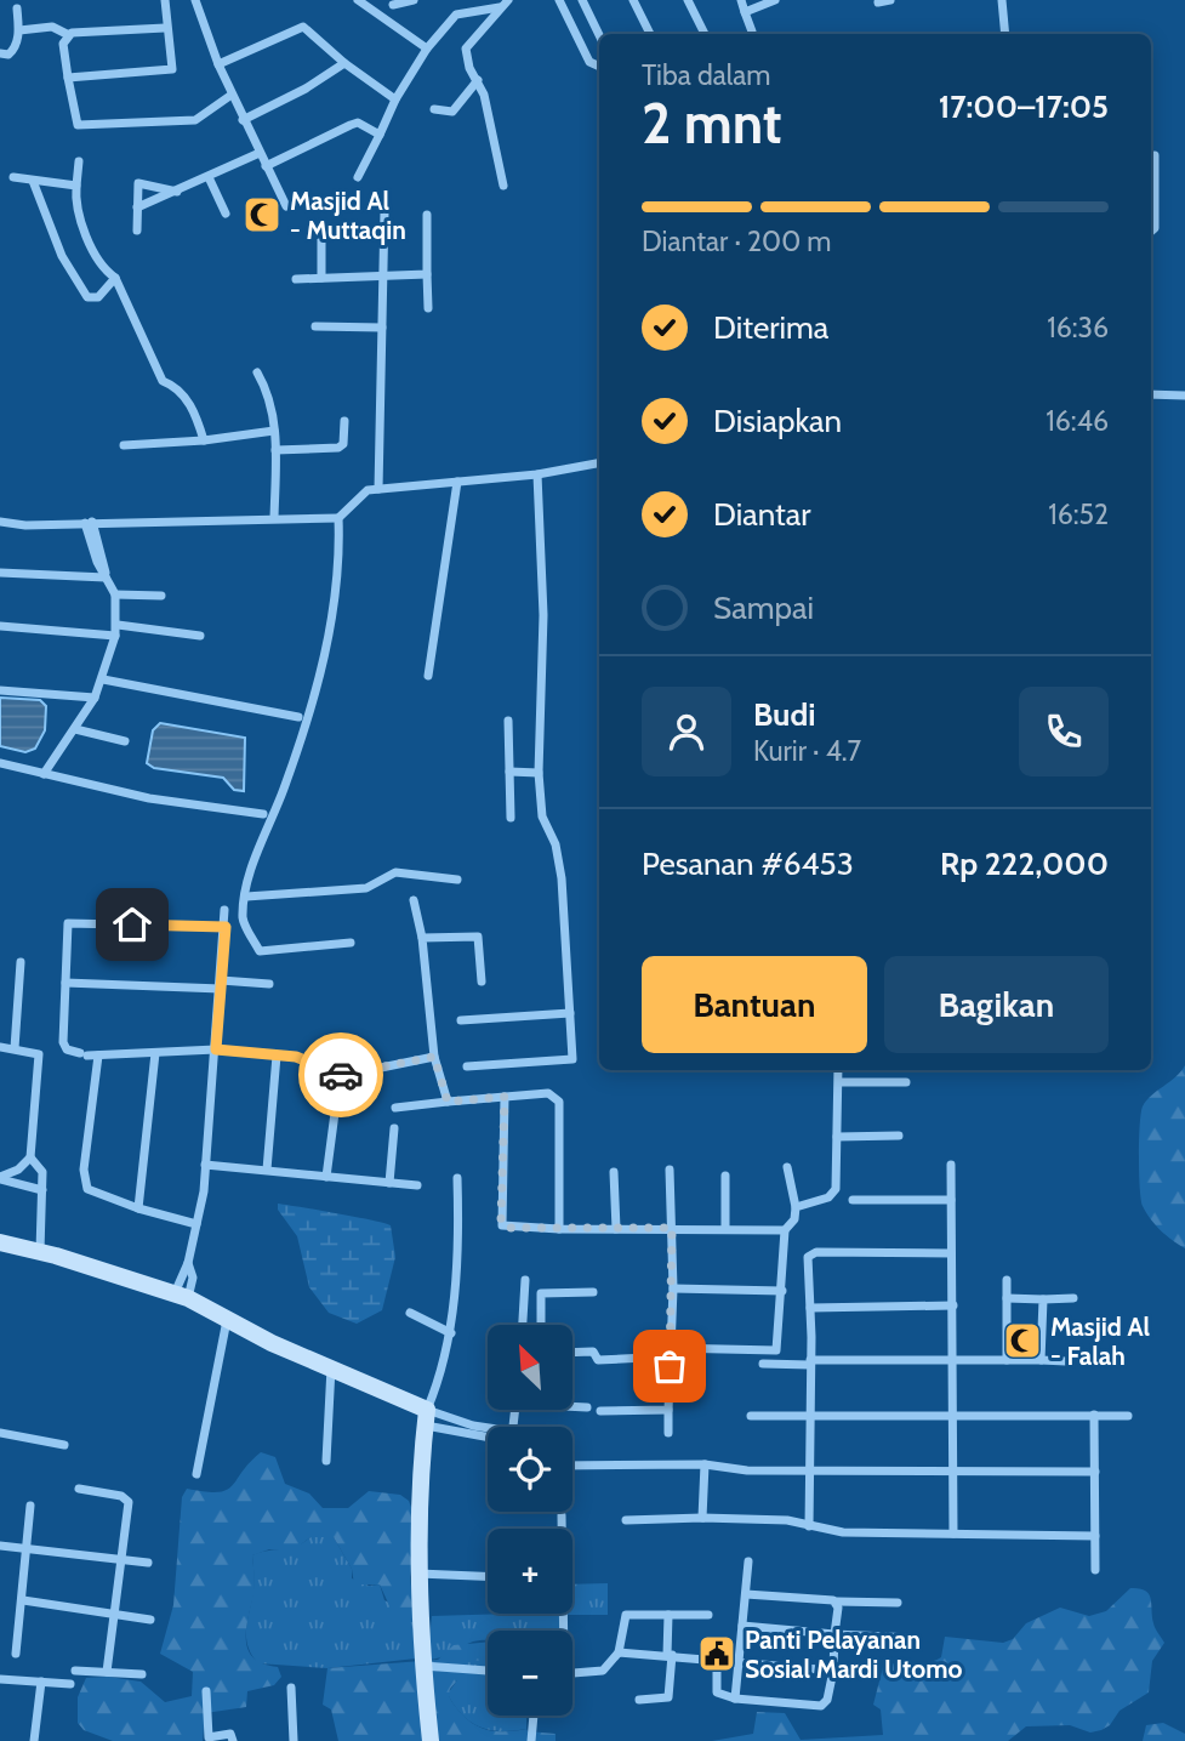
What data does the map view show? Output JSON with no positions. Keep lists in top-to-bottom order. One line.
{"places":{"mosque":["Masjid Al - Muttaqin","Masjid Al - Falah"],"public building":["Panti Pelayanan Sosial Mardi Utomo"]},"north":"top left","page":{"heading":["2 mnt","Tiba dalam","17:00–17:05"],"panel":["Budi","Kurir · 4.7","Pesanan #6453","Rp 222,000"],"bar":"Diantar · 200 m","list":[["Diterima","16:36"],["Disiapkan","16:46"],["Diantar","16:52"],"Sampai"],"buttons":["Bantuan","Bagikan"],"map_buttons":["+","−"]}}
